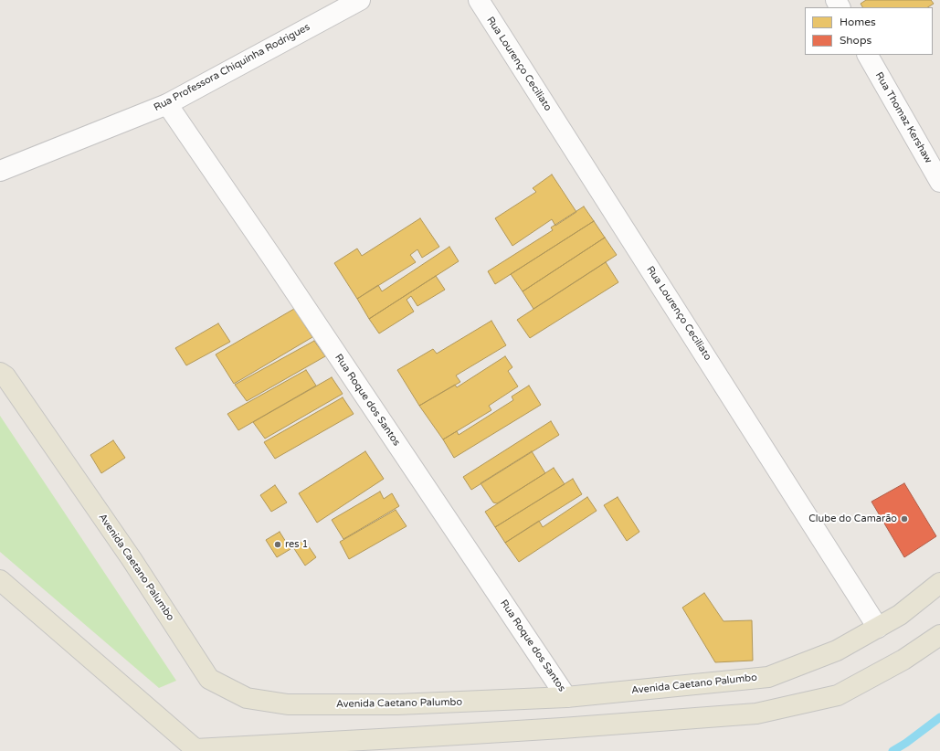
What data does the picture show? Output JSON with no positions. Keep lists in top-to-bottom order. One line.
{"streets":{"main road":["Avenida Caetano Palumbo"],"street":["Rua Lourenço Ceciliato","Rua Professora Chiquinha Rodrigues","Rua Thomaz Kershaw","Rua Roque dos Santos"]},"crossings":[["Rua Lourenço Ceciliato","Avenida Caetano Palumbo"],["Rua Professora Chiquinha Rodrigues","Rua Roque dos Santos"],["Rua Roque dos Santos","Avenida Caetano Palumbo"]],"places":["Clube do Camarão","res 1"],"legend":["Homes","Shops"]}
